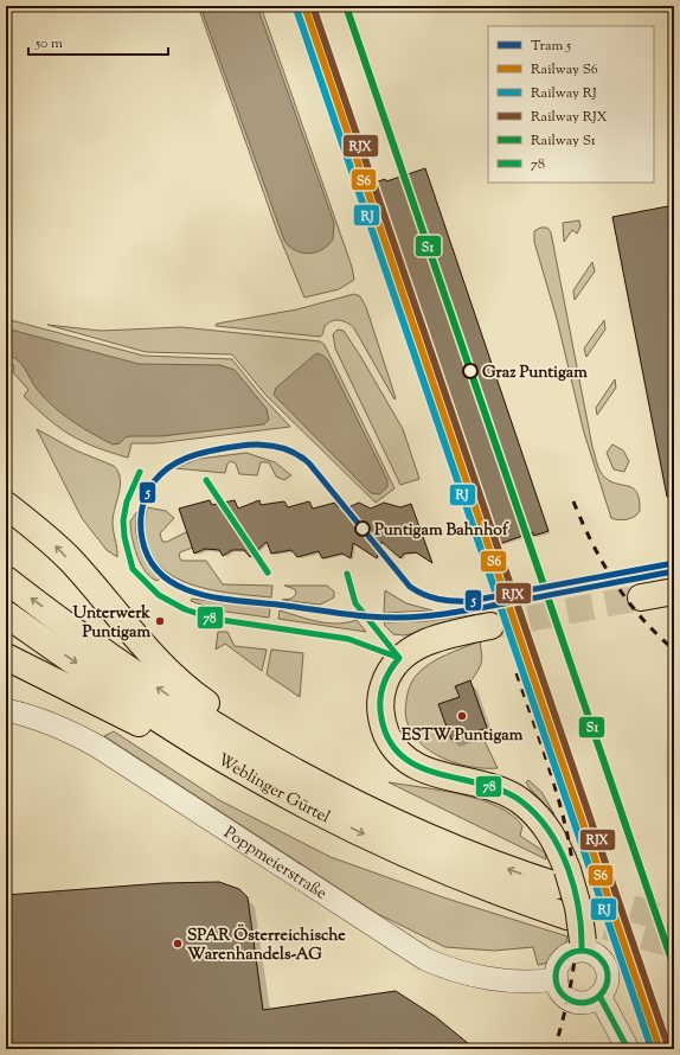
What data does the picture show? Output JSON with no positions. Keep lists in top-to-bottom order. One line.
{"streets":{"main road":["Weblinger Gürtel"],"street":["Poppmeierstraße"]},"places":["Graz Puntigam","Puntigam Bahnhof","Unterwerk Puntigam","ESTW Puntigam","SPAR Österreichische Warenhandels-AG"],"lines":["rail line S6","rail line RJX","rail line S1","rail line RJ","tram line 5","transit line 78"],"legend":["Tram 5","Railway S6","Railway RJ","Railway RJX","Railway S1","78"],"scale_bar":"50 m"}
